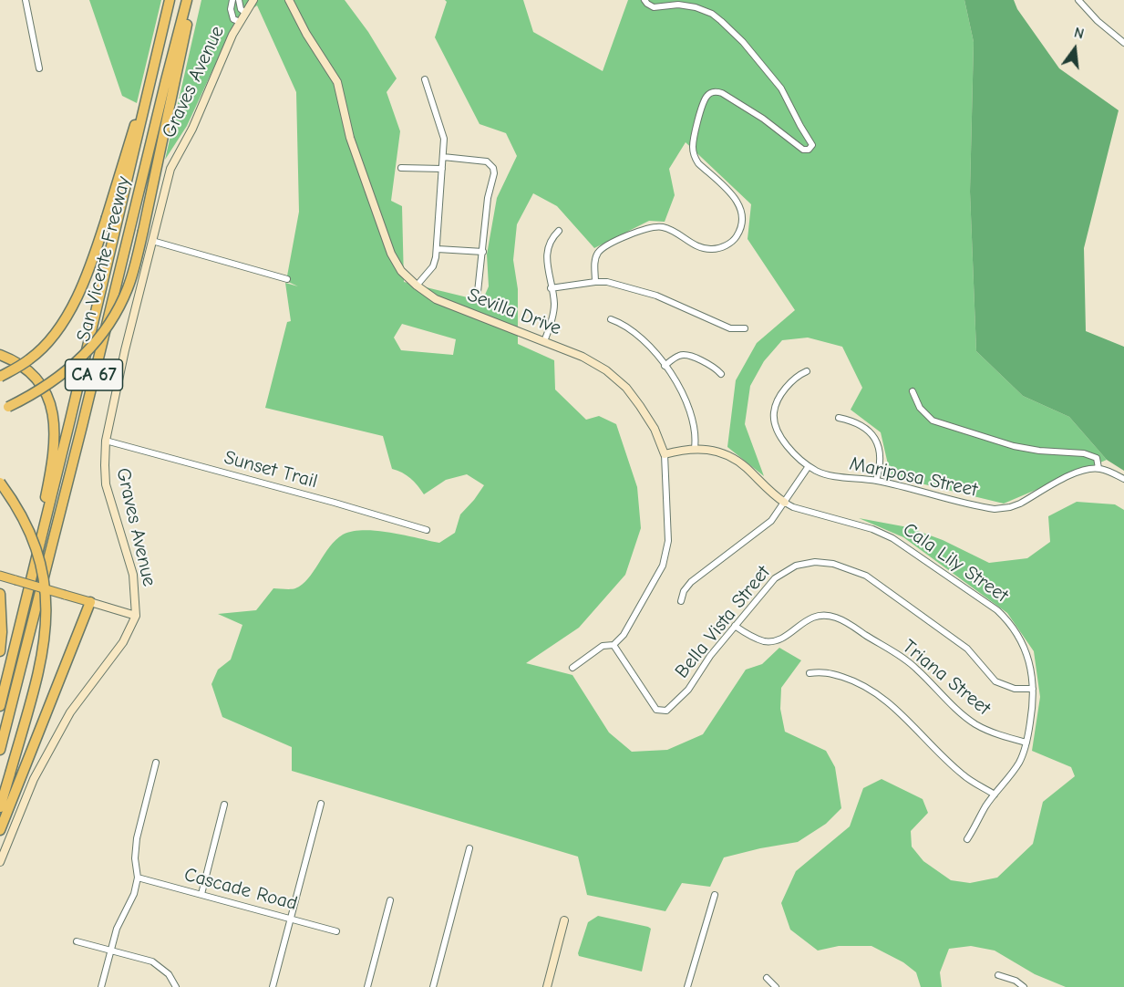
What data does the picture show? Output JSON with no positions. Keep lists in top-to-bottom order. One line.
{"streets":{"highway":["San Vicente Freeway","CA 67"],"street":["Graves Avenue","Sevilla Drive","Sunset Trail","Mariposa Street","Cala Lily Street","Bella Vista Street","Triana Street","Cascade Road"]},"crossings":[["Graves Avenue","Sunset Trail"],["Sevilla Drive","Cala Lily Street"],["Sevilla Drive","Bella Vista Street"],["Cala Lily Street","Bella Vista Street"],["Cala Lily Street","Triana Street"],["Bella Vista Street","Triana Street"]],"north":"top"}
